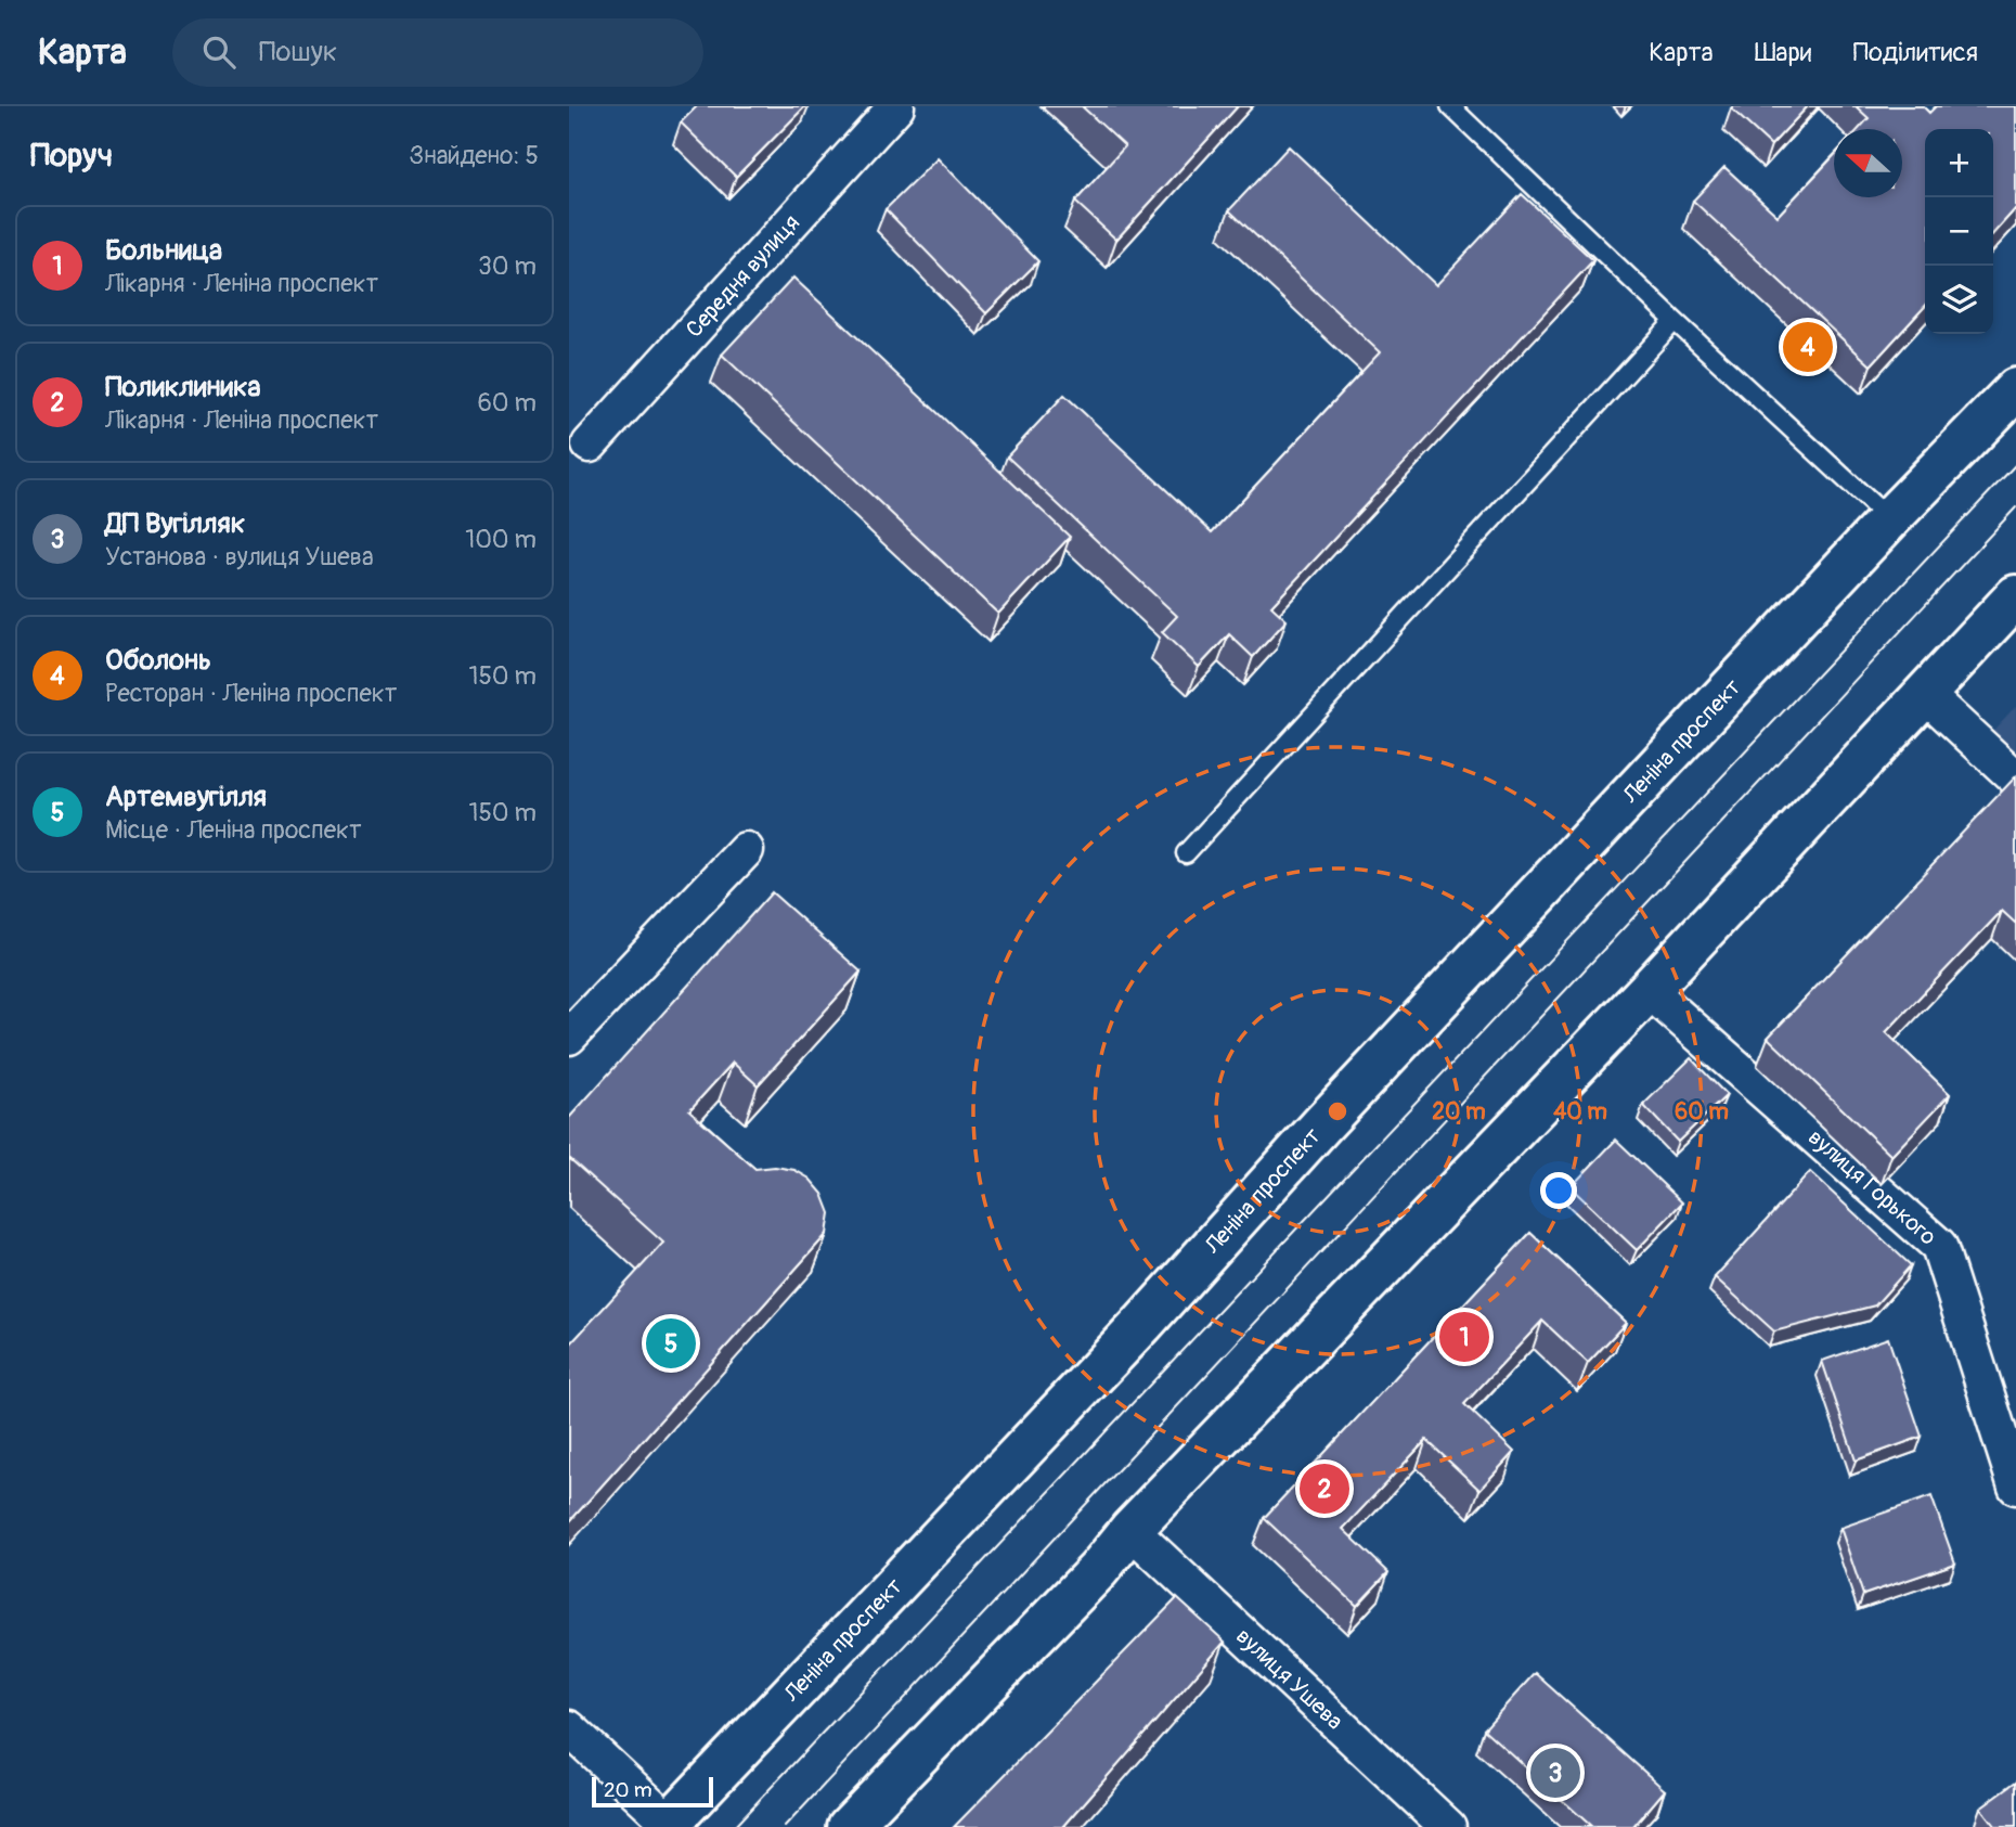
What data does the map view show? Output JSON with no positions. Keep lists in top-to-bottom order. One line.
{"streets":{"main road":["Леніна проспект"],"street":["Середня вулиця","вулиця Горького","вулиця Ушева"]},"scale_bar":"20 m","north":"left","page":{"header":"Карта","search":"Пошук","nav":["Карта","Шари","Поділитися"],"heading":["Поруч","Знайдено: 5"],"map_buttons":["+","−"],"list":[{"mark":"1","name":"Больница","note":"Лікарня · Леніна проспект","value":"30 m"},{"mark":"2","name":"Поликлиника","note":"Лікарня · Леніна проспект","value":"60 m"},{"mark":"3","name":"ДП Вугілляк","note":"Установа · вулиця Ушева","value":"100 m"},{"mark":"4","name":"Оболонь","note":"Ресторан · Леніна проспект","value":"150 m"},{"mark":"5","name":"Артемвугілля","note":"Місце · Леніна проспект","value":"150 m"}],"pins":["4","1","5","2","3"],"scale":"20 m"},"rings":["20 m","40 m","60 m"]}
